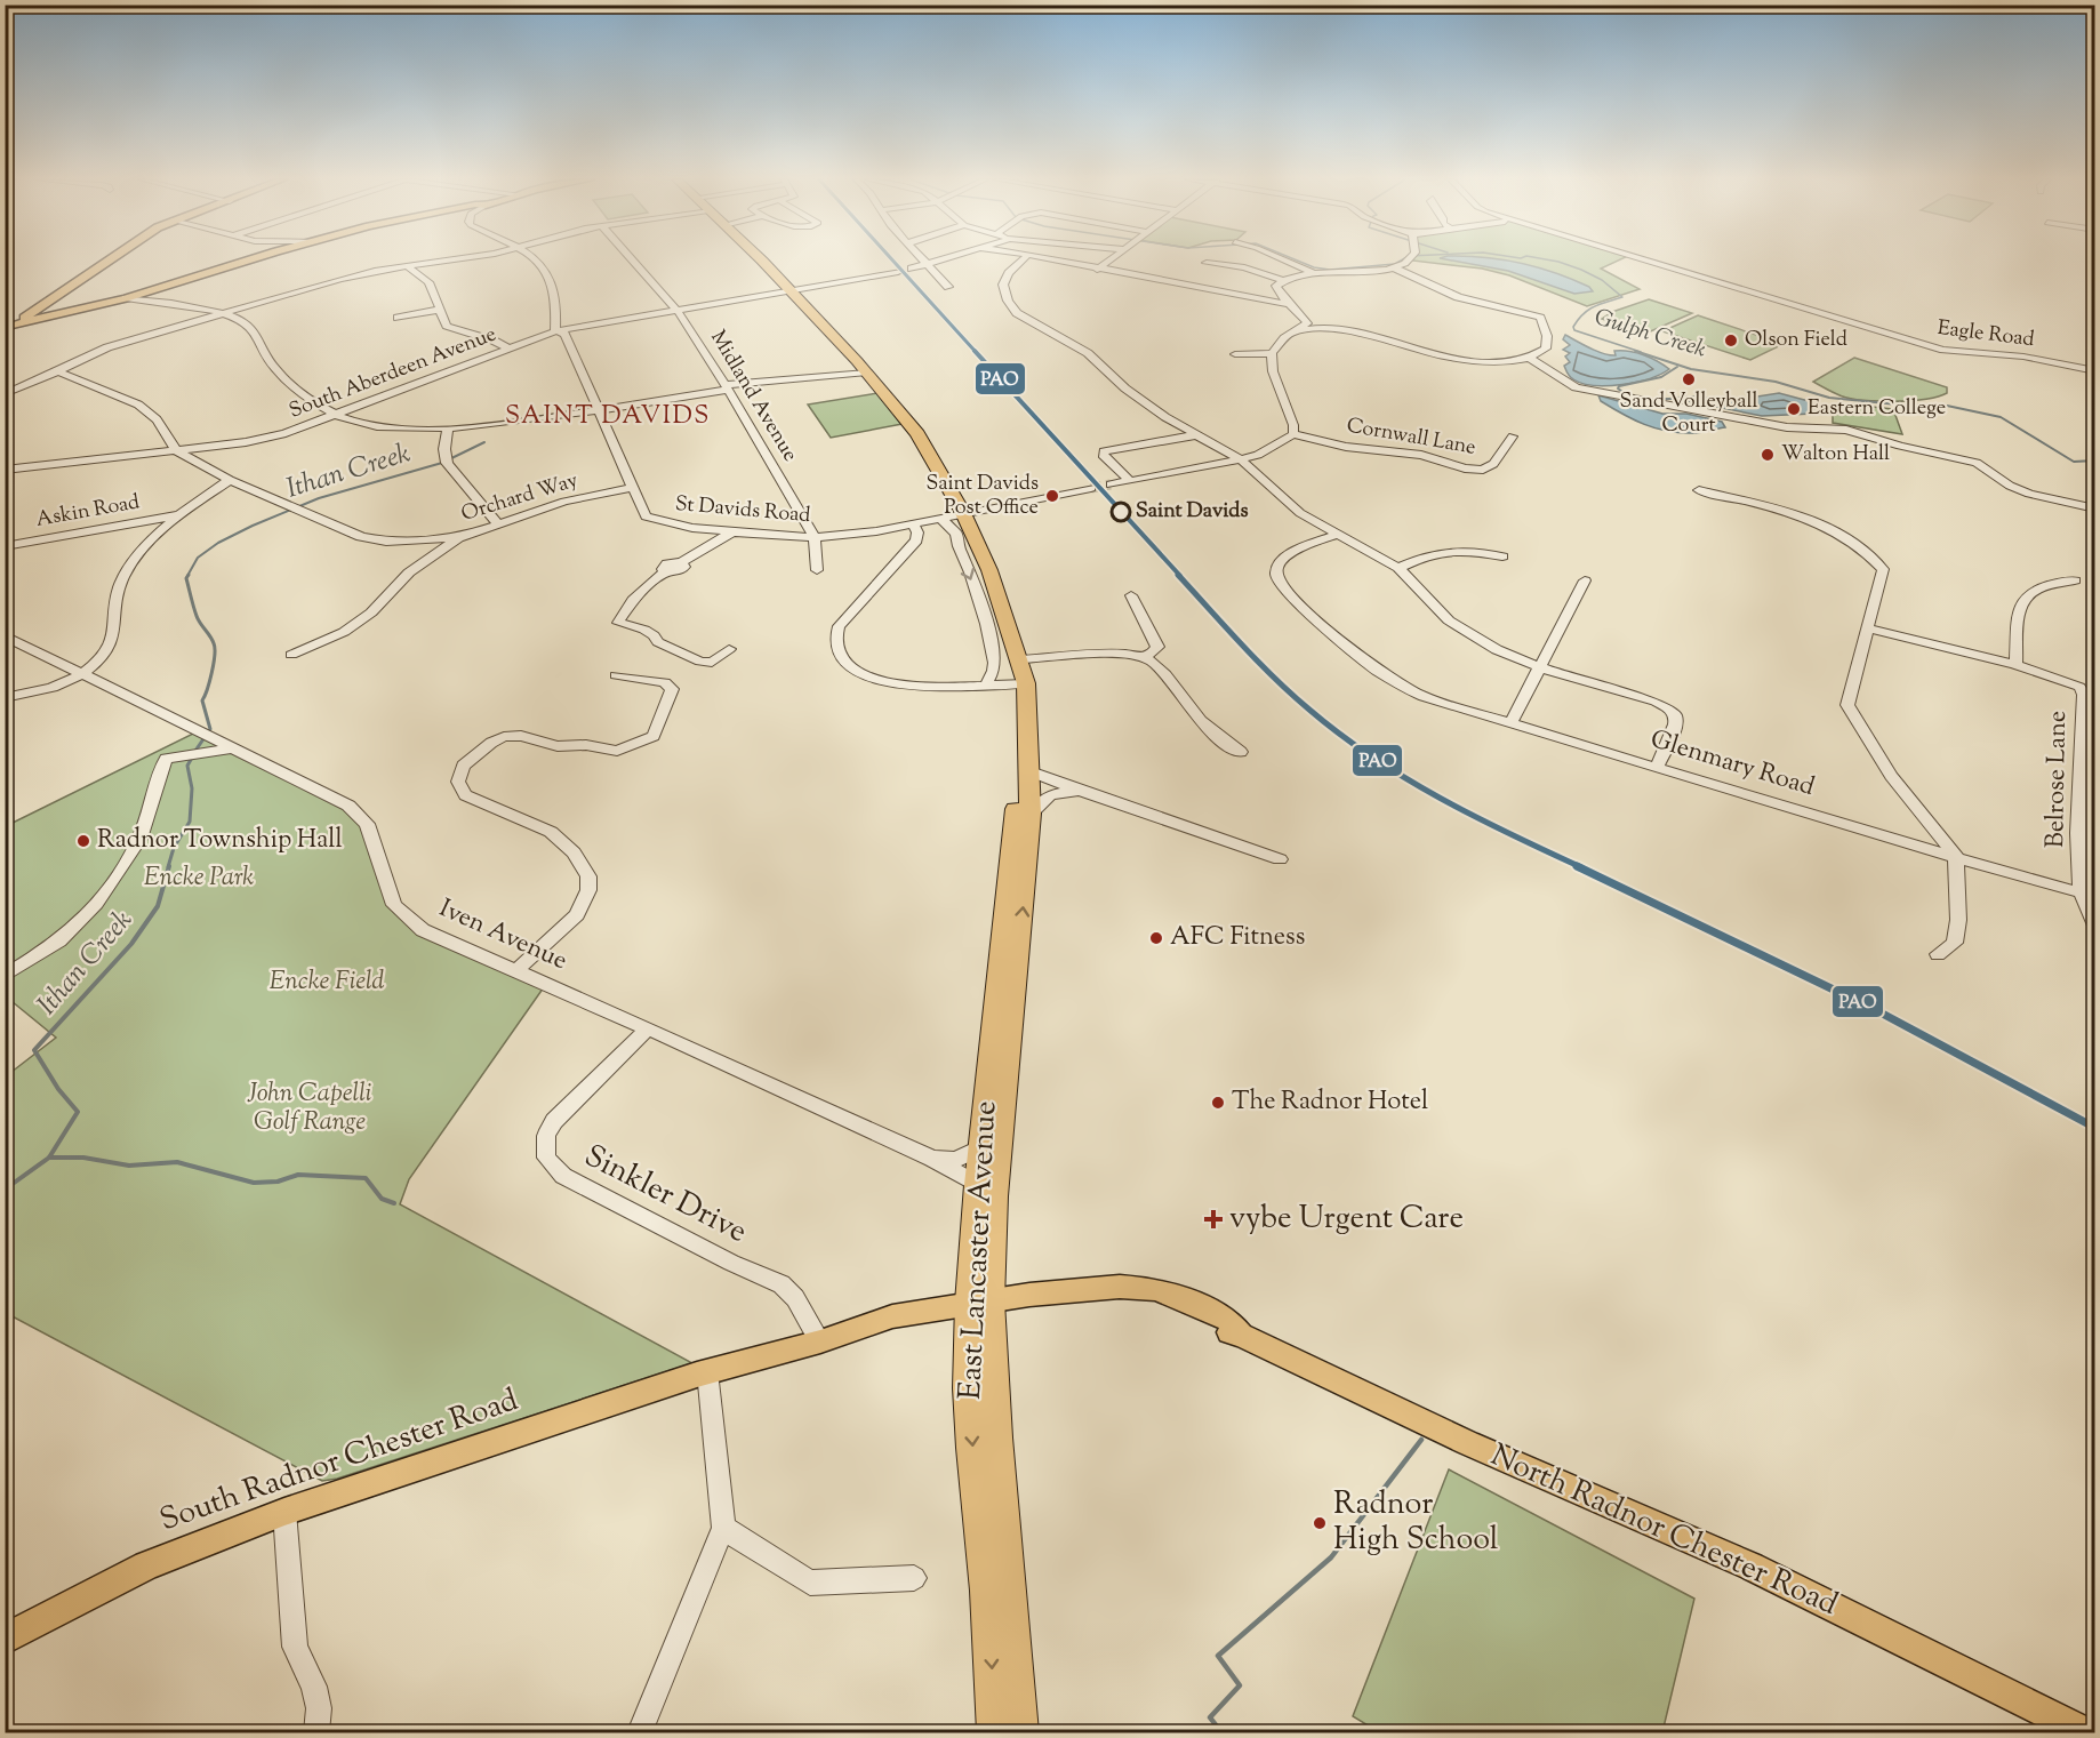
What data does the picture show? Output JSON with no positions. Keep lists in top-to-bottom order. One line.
{"streets":{"highway":["East Lancaster Avenue"],"main road":["South Radnor Chester Road","North Radnor Chester Road"],"street":["Eagle Road","South Aberdeen Avenue","Midland Avenue","Cornwall Lane","Orchard Way","St Davids Road","Askin Road","Glenmary Road","Belrose Lane","Iven Avenue","Sinkler Drive"]},"crossings":[["South Aberdeen Avenue","Midland Avenue"],["South Aberdeen Avenue","Orchard Way"],["South Aberdeen Avenue","St Davids Road"],["South Aberdeen Avenue","East Lancaster Avenue"],["Midland Avenue","St Davids Road"],["Orchard Way","St Davids Road"],["St Davids Road","East Lancaster Avenue"],["Glenmary Road","Belrose Lane"],["Iven Avenue","Sinkler Drive"],["Iven Avenue","East Lancaster Avenue"],["Sinkler Drive","North Radnor Chester Road"],["East Lancaster Avenue","North Radnor Chester Road"],["South Radnor Chester Road","North Radnor Chester Road"]],"districts":["SAINT DAVIDS"],"water":["Gulph Creek","Ithan Creek"],"parks":["Encke Park","Encke Field","John Capelli Golf Range"],"places":{"other":["Olson Field","Sand Volleyball Court","Eastern College","Walton Hall","Saint Davids Post Office","Saint Davids","Radnor Township Hall","AFC Fitness","The Radnor Hotel","Radnor High School"],"health":["vybe Urgent Care"]},"lines":["transit line PAO"]}
